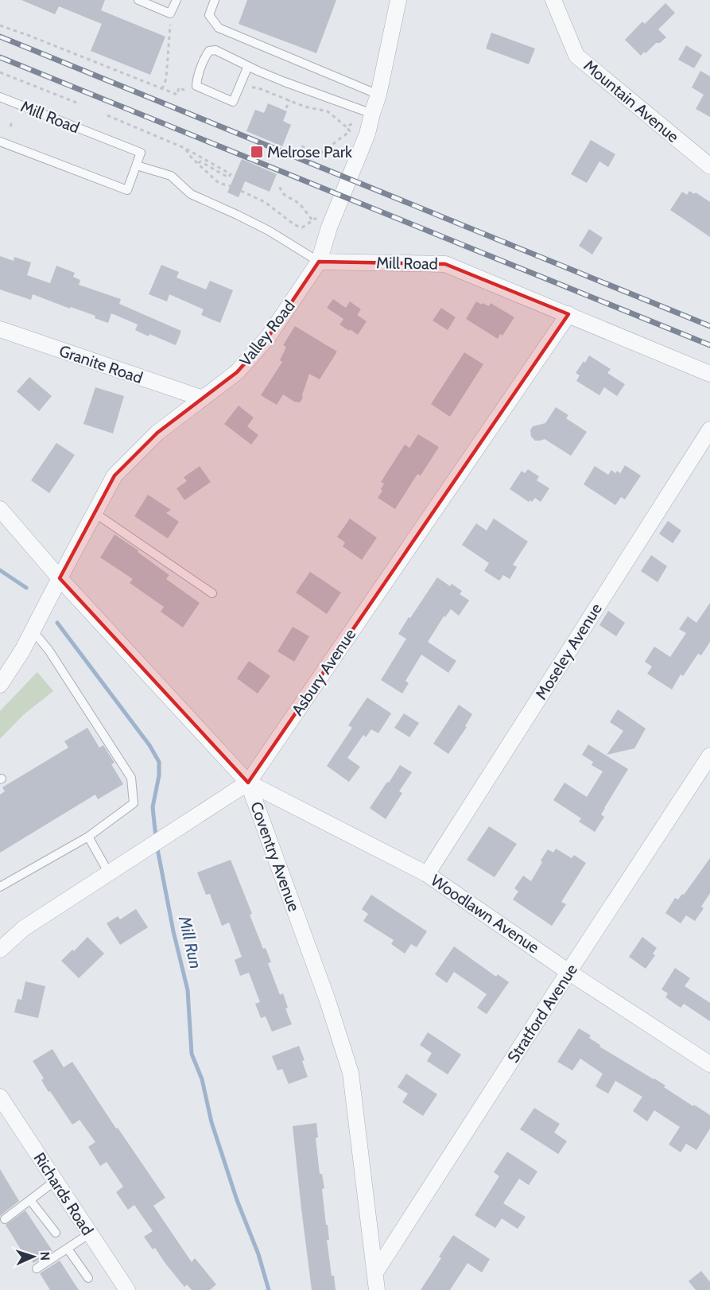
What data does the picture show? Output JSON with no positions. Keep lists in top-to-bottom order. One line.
{"streets":{"street":["Mountain Avenue","Mill Road","Valley Road","Granite Road","Moseley Avenue","Asbury Avenue","Coventry Avenue","Woodlawn Avenue","Stratford Avenue","Richards Road"]},"crossings":[["Mill Road","Valley Road"],["Mill Road","Asbury Avenue"],["Valley Road","Granite Road"],["Valley Road","Coventry Avenue"],["Moseley Avenue","Woodlawn Avenue"],["Asbury Avenue","Coventry Avenue"],["Asbury Avenue","Woodlawn Avenue"],["Coventry Avenue","Woodlawn Avenue"],["Coventry Avenue","Stratford Avenue"],["Woodlawn Avenue","Stratford Avenue"]],"water":["Mill Run"],"places":{"transit":["Melrose Park"]},"north":"right"}
